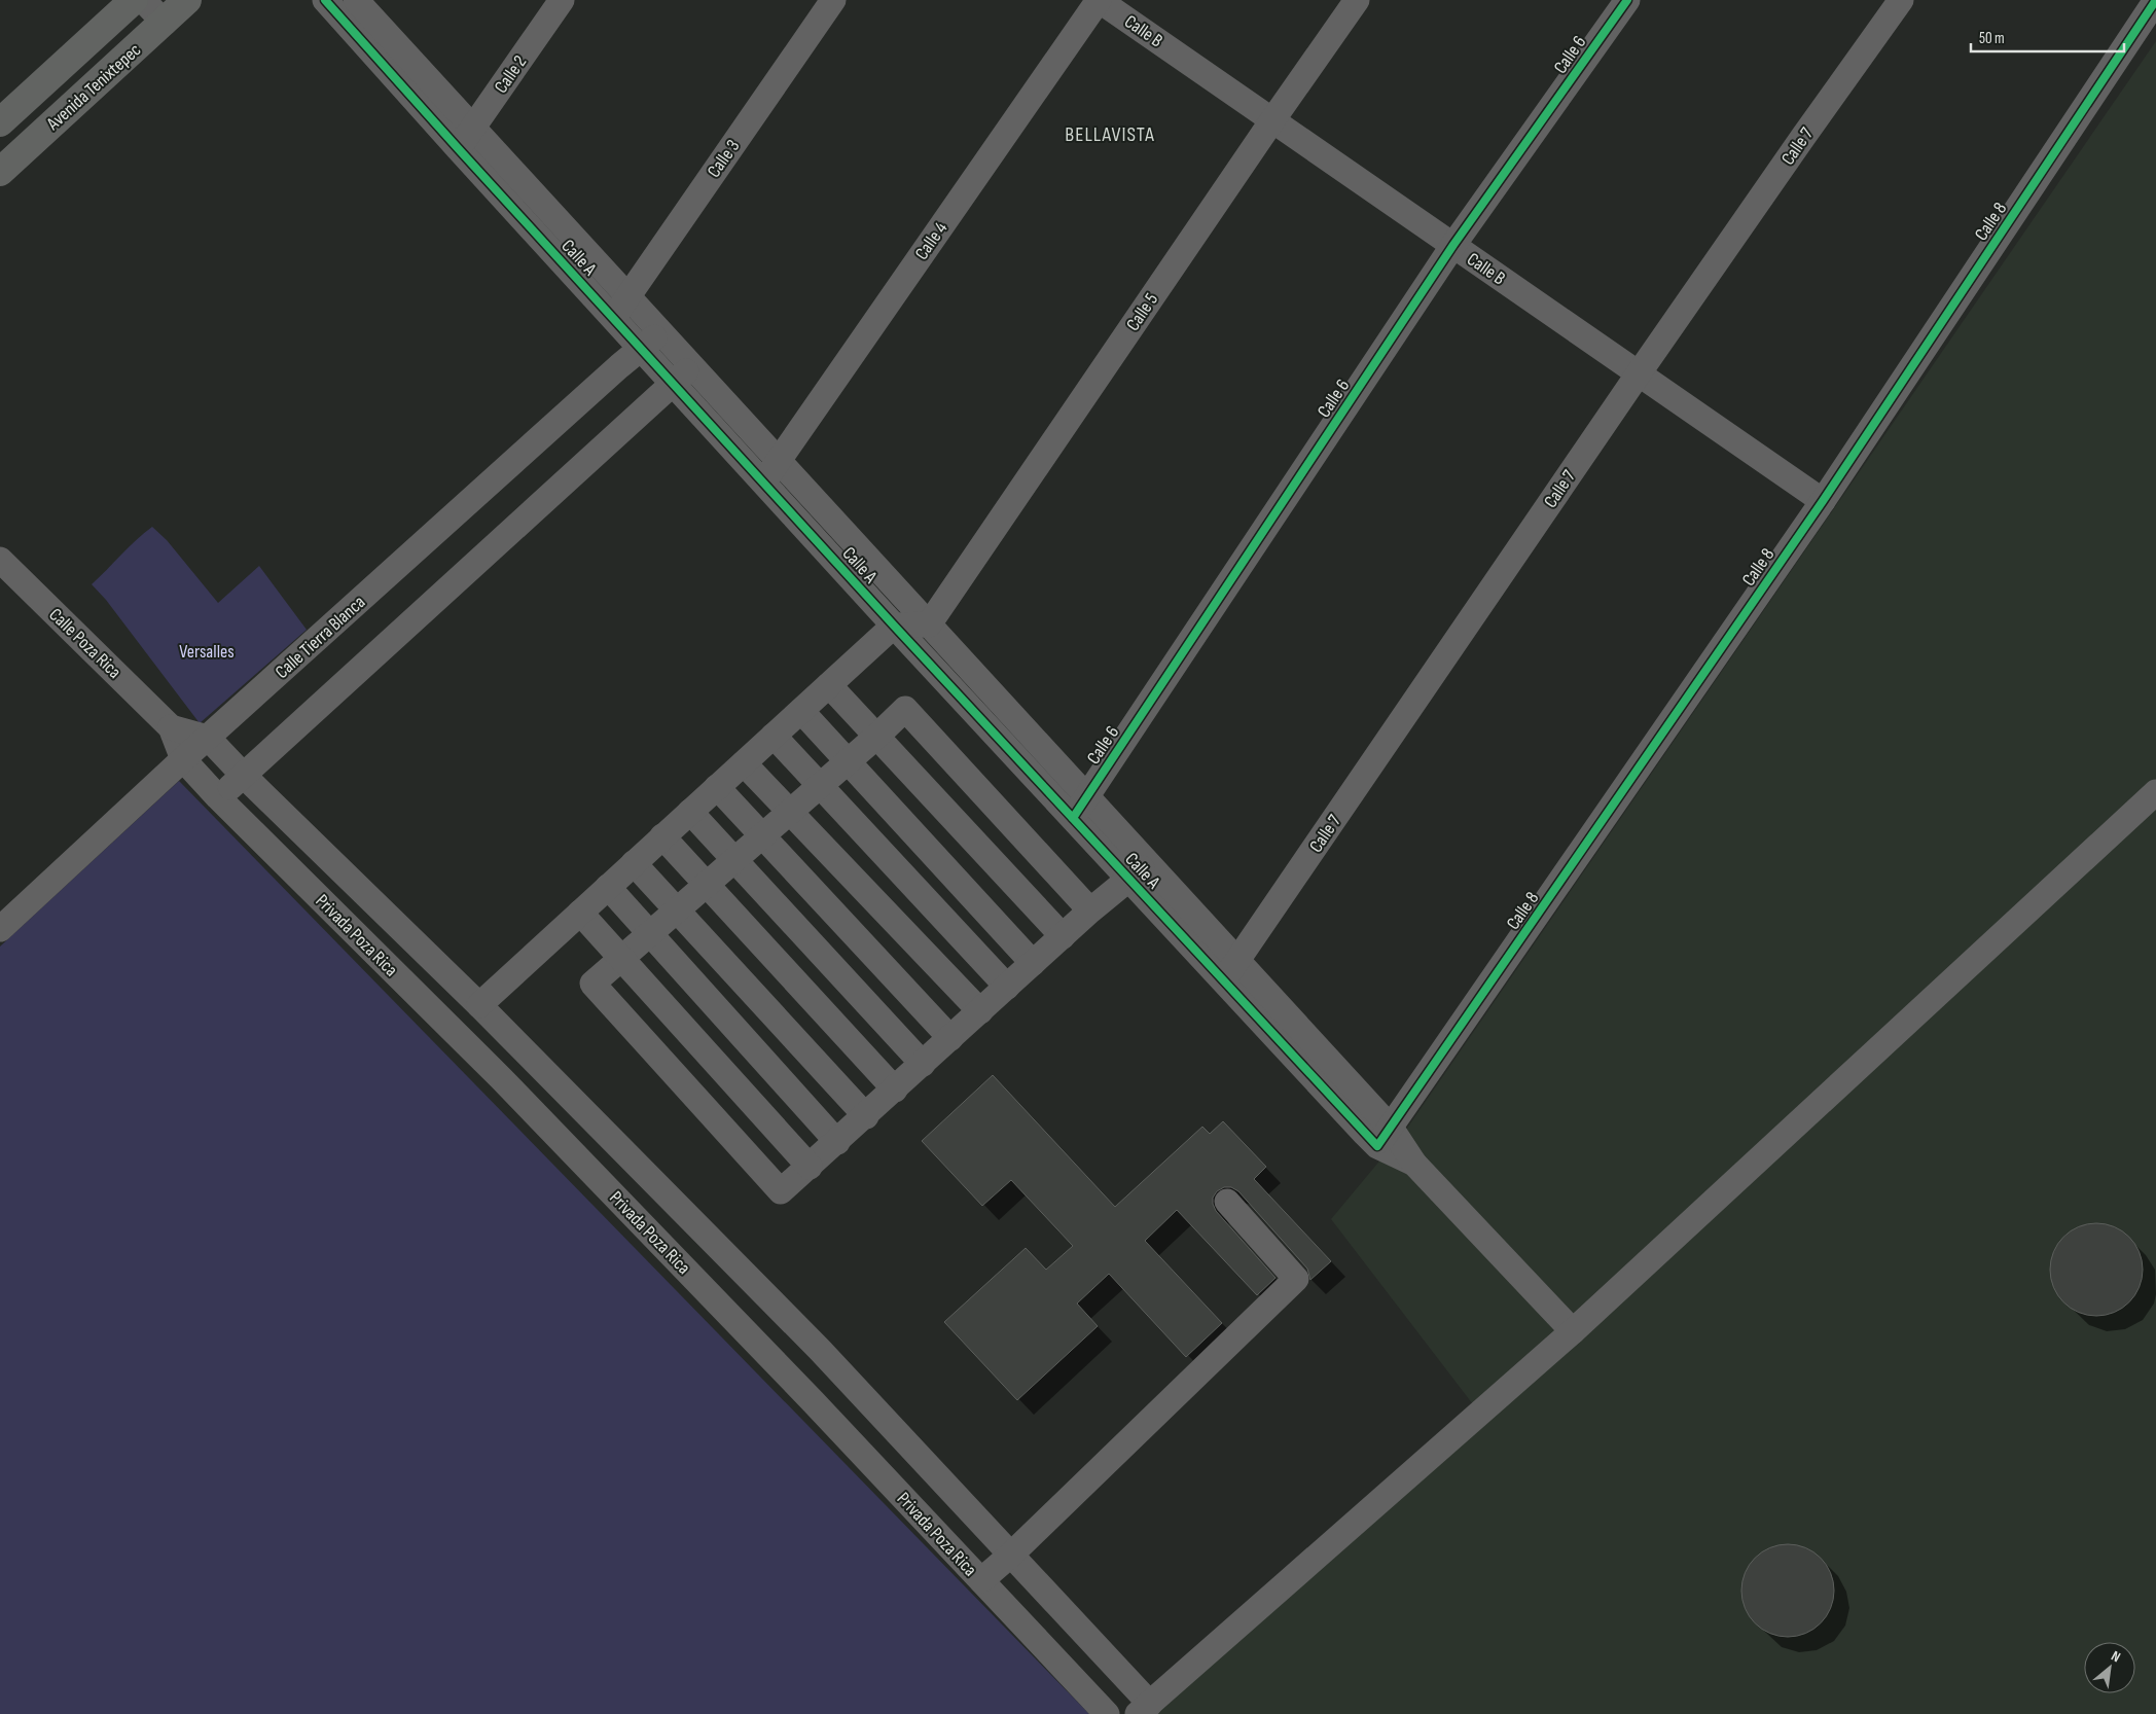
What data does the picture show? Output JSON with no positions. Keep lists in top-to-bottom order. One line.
{"streets":{"main road":["Avenida Tenixtepec"],"street":["Calle B","Calle 6","Calle 2","Calle 7","Calle 3","Calle 8","Calle 4","Calle A","Calle 5","Calle Tierra Blanca","Calle Poza Rica","Privada Poza Rica"]},"crossings":[["Calle B","Calle 6"],["Calle B","Calle 7"],["Calle B","Calle 8"],["Calle B","Calle 4"],["Calle B","Calle 5"],["Calle 6","Calle A"],["Calle 2","Calle A"],["Calle 7","Calle A"],["Calle 3","Calle A"],["Calle 8","Calle A"],["Calle 4","Calle A"],["Calle A","Calle 5"],["Calle A","Calle Tierra Blanca"],["Calle Tierra Blanca","Calle Poza Rica"],["Calle Tierra Blanca","Privada Poza Rica"],["Calle Poza Rica","Privada Poza Rica"]],"districts":["BELLAVISTA"],"parks":["Versalles"],"scale_bar":"50 m","north":"top right"}
